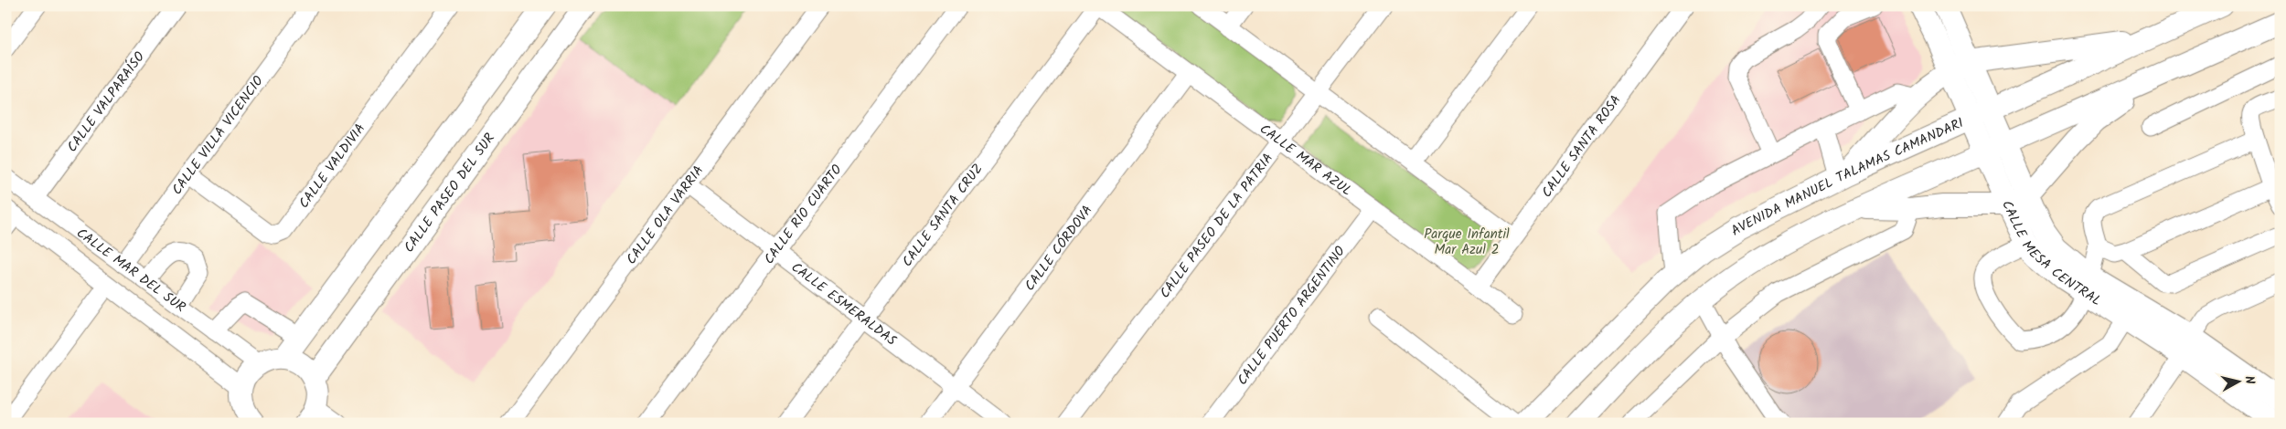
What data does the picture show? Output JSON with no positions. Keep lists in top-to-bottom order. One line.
{"streets":{"main road":["AVENIDA MANUEL TALAMAS CAMANDARI","CALLE PASEO DEL SUR","CALLE MESA CENTRAL"],"street":["CALLE VALPARAÍSO","CALLE VILLA VICENCIO","CALLE SANTA ROSA","CALLE MAR AZUL","CALLE VALDIVIA","CALLE OLA VARRIA","CALLE RÍO CUARTO","CALLE SANTA CRUZ","CALLE PASEO DE LA PATRIA","CALLE CÓRDOVA","CALLE MAR DEL SUR","CALLE ESMERALDAS","CALLE PUERTO ARGENTINO"]},"crossings":[["CALLE VALPARAÍSO","CALLE MAR DEL SUR"],["CALLE VILLA VICENCIO","CALLE VALDIVIA"],["CALLE VILLA VICENCIO","CALLE MAR DEL SUR"],["CALLE SANTA ROSA","CALLE MAR AZUL"],["CALLE MAR AZUL","CALLE SANTA CRUZ"],["CALLE MAR AZUL","CALLE PASEO DE LA PATRIA"],["CALLE MAR AZUL","CALLE CÓRDOVA"],["CALLE MAR AZUL","CALLE PUERTO ARGENTINO"],["AVENIDA MANUEL TALAMAS CAMANDARI","CALLE MESA CENTRAL"],["CALLE OLA VARRIA","CALLE ESMERALDAS"],["CALLE RÍO CUARTO","CALLE ESMERALDAS"],["CALLE SANTA CRUZ","CALLE ESMERALDAS"],["CALLE CÓRDOVA","CALLE ESMERALDAS"]],"parks":["Parque Infantil Mar Azul 2"],"north":"right"}
